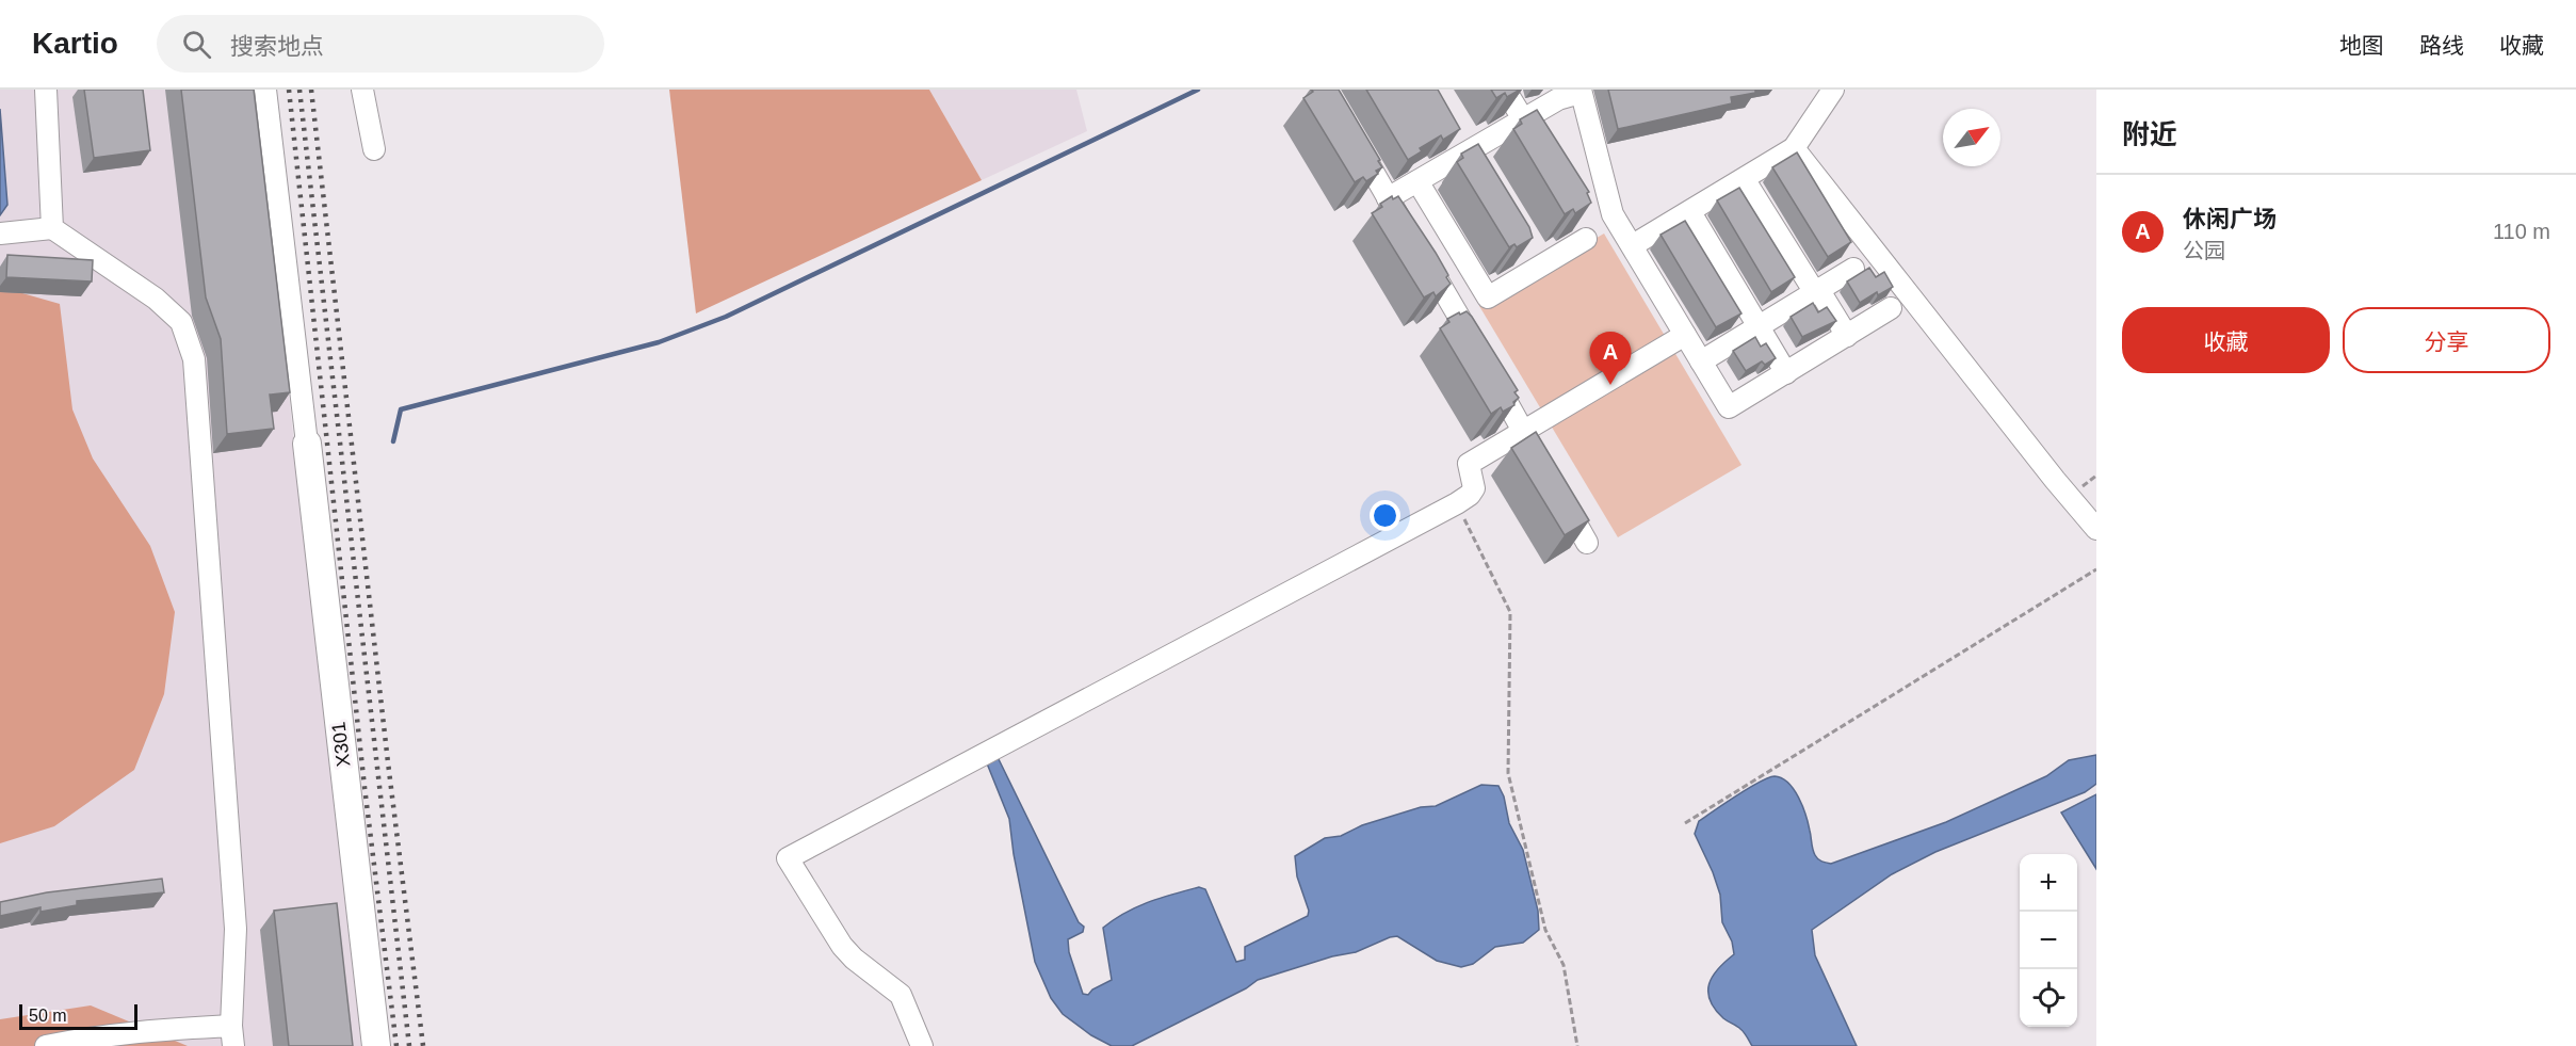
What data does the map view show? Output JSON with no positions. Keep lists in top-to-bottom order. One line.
{"streets":{"main road":["X301"]},"scale_bar":"50 m","north":"top right","page":{"header":"Kartio","search":"搜索地点","nav":["地图","路线","收藏"],"heading":"附近","list":[{"mark":"A","name":"休闲广场","note":"公园","value":"110 m"}],"buttons":["收藏","分享"],"pins":"A","map_buttons":["+","−"],"scale":"50 m"}}
